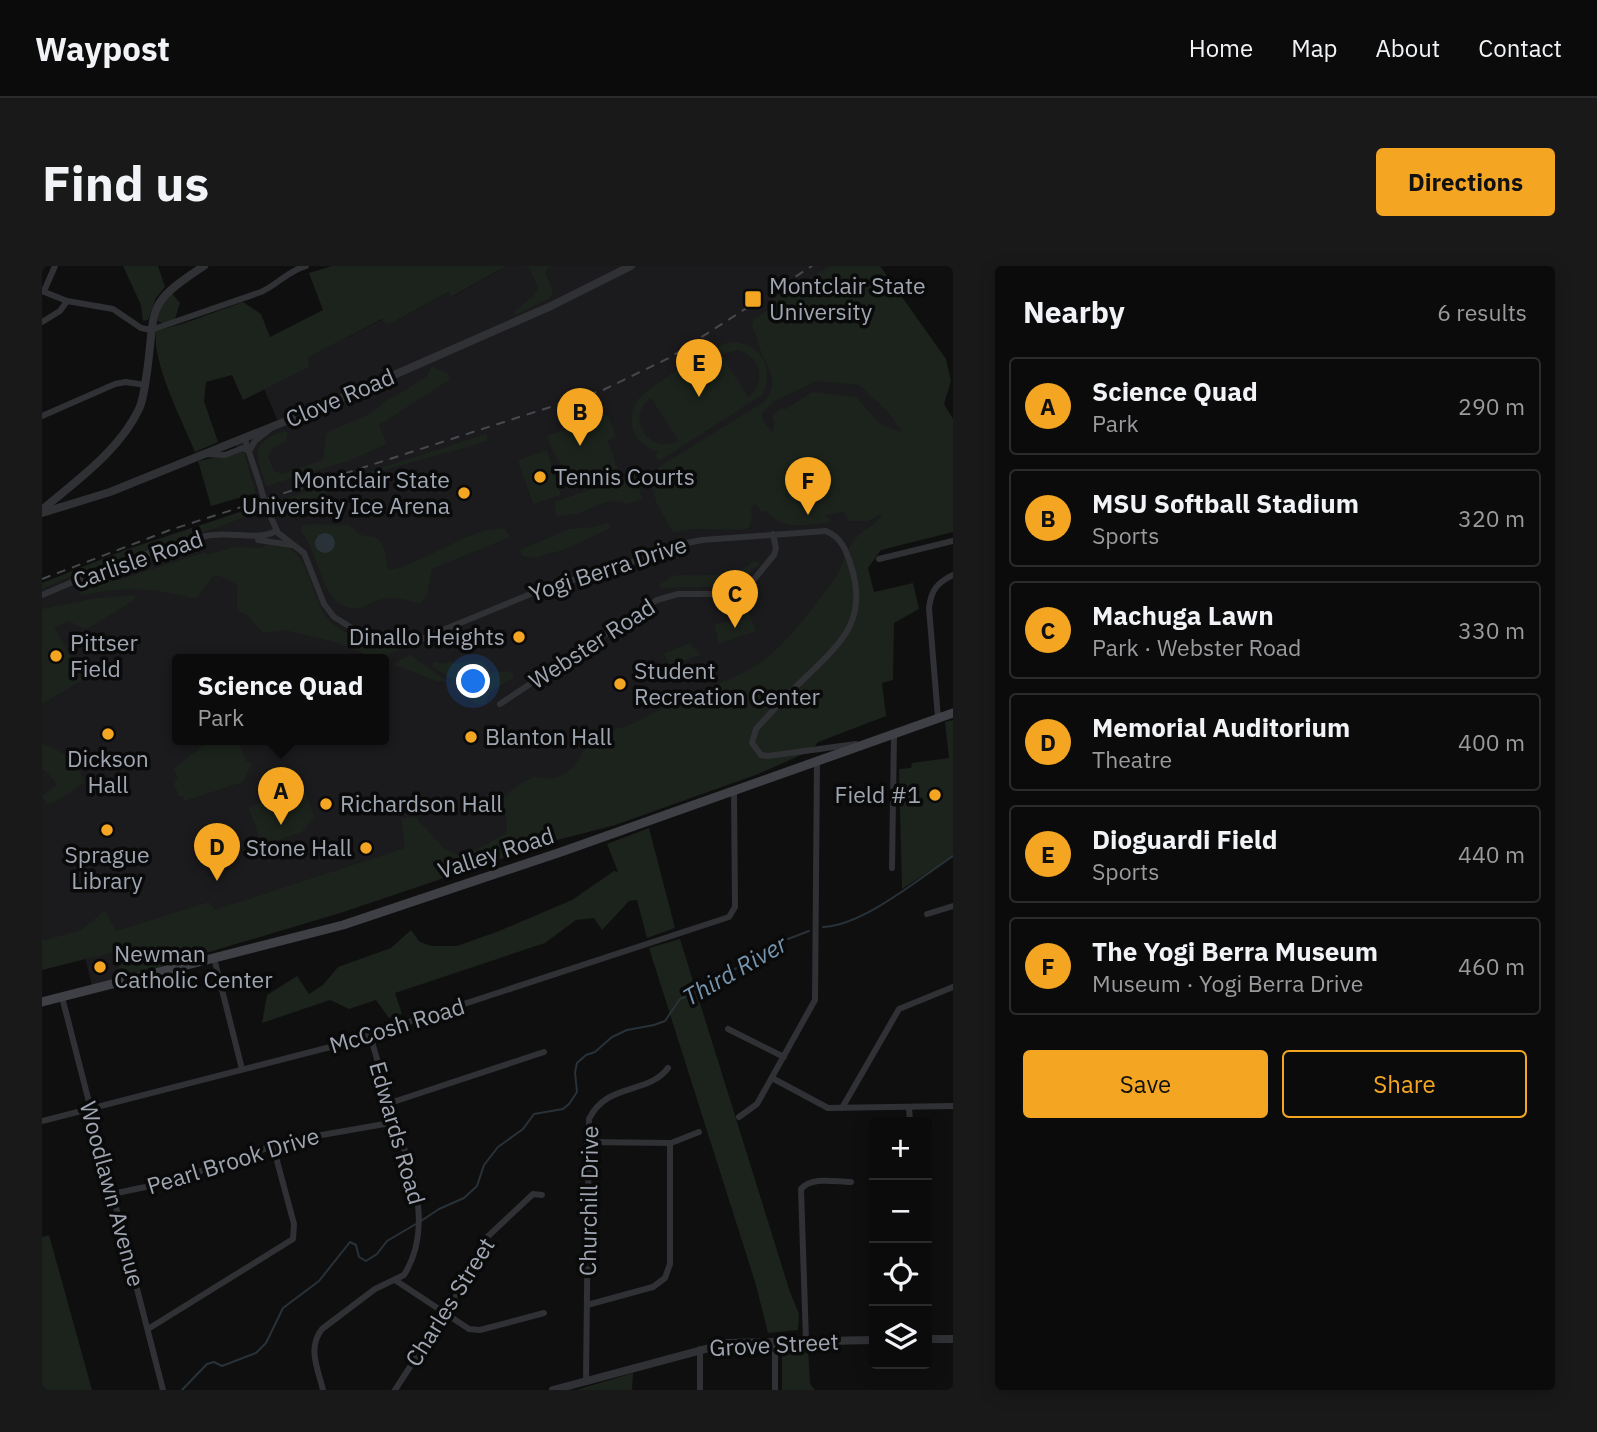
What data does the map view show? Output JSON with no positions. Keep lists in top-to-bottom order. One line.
{"streets":{"main road":["Valley Road"],"street":["Clove Road","Carlisle Road","Yogi Berra Drive","Webster Road","McCosh Road","Edwards Road","Pearl Brook Drive","Woodlawn Avenue","Churchill Drive","Charles Street","Grove Street"]},"crossings":[["Carlisle Road","Yogi Berra Drive"],["Yogi Berra Drive","Webster Road"],["Yogi Berra Drive","Valley Road"],["Valley Road","McCosh Road"],["Valley Road","Woodlawn Avenue"],["McCosh Road","Edwards Road"],["McCosh Road","Woodlawn Avenue"],["Edwards Road","Pearl Brook Drive"],["Pearl Brook Drive","Woodlawn Avenue"],["Churchill Drive","Grove Street"]],"water":["Third River"],"places":{"transit":["Montclair State University"],"other":["Tennis Courts","Montclair State University Ice Arena","Dinallo Heights","Pittser Field","Student Recreation Center","Dickson Hall","Blanton Hall","Field #1","Richardson Hall","Sprague Library","Stone Hall","Newman Catholic Center"]},"page":{"header":"Waypost","nav":["Home","Map","About","Contact"],"buttons":["Directions",["Save","Share"]],"title":"Find us","heading":["Nearby","6 results"],"pins":["E","B","F","C","A","D"],"list":[{"mark":"A","name":"Science Quad","note":"Park","value":"290 m"},{"mark":"B","name":"MSU Softball Stadium","note":"Sports","value":"320 m"},{"mark":"C","name":"Machuga Lawn","note":"Park · Webster Road","value":"330 m"},{"mark":"D","name":"Memorial Auditorium","note":"Theatre","value":"400 m"},{"mark":"E","name":"Dioguardi Field","note":"Sports","value":"440 m"},{"mark":"F","name":"The Yogi Berra Museum","note":"Museum · Yogi Berra Drive","value":"460 m"}],"popup":["Science Quad","Park"],"map_buttons":["+","−"]}}
